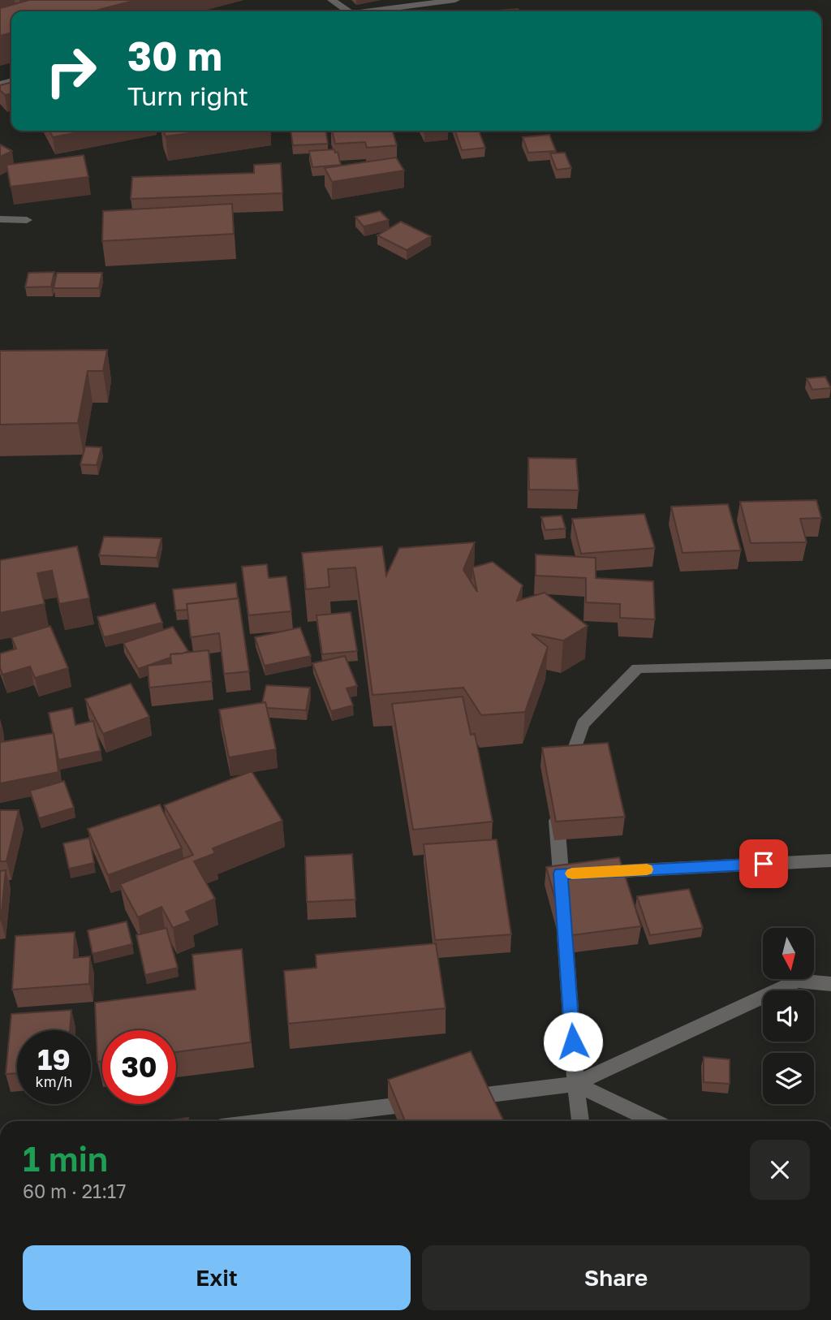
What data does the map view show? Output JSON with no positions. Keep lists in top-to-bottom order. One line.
{"north":"bottom","page":{"turn":["30 m","Turn right"],"speed":"19 km/h","limit":"30","heading":["1 min","60 m · 21:17"],"buttons":["Exit","Share"]}}
